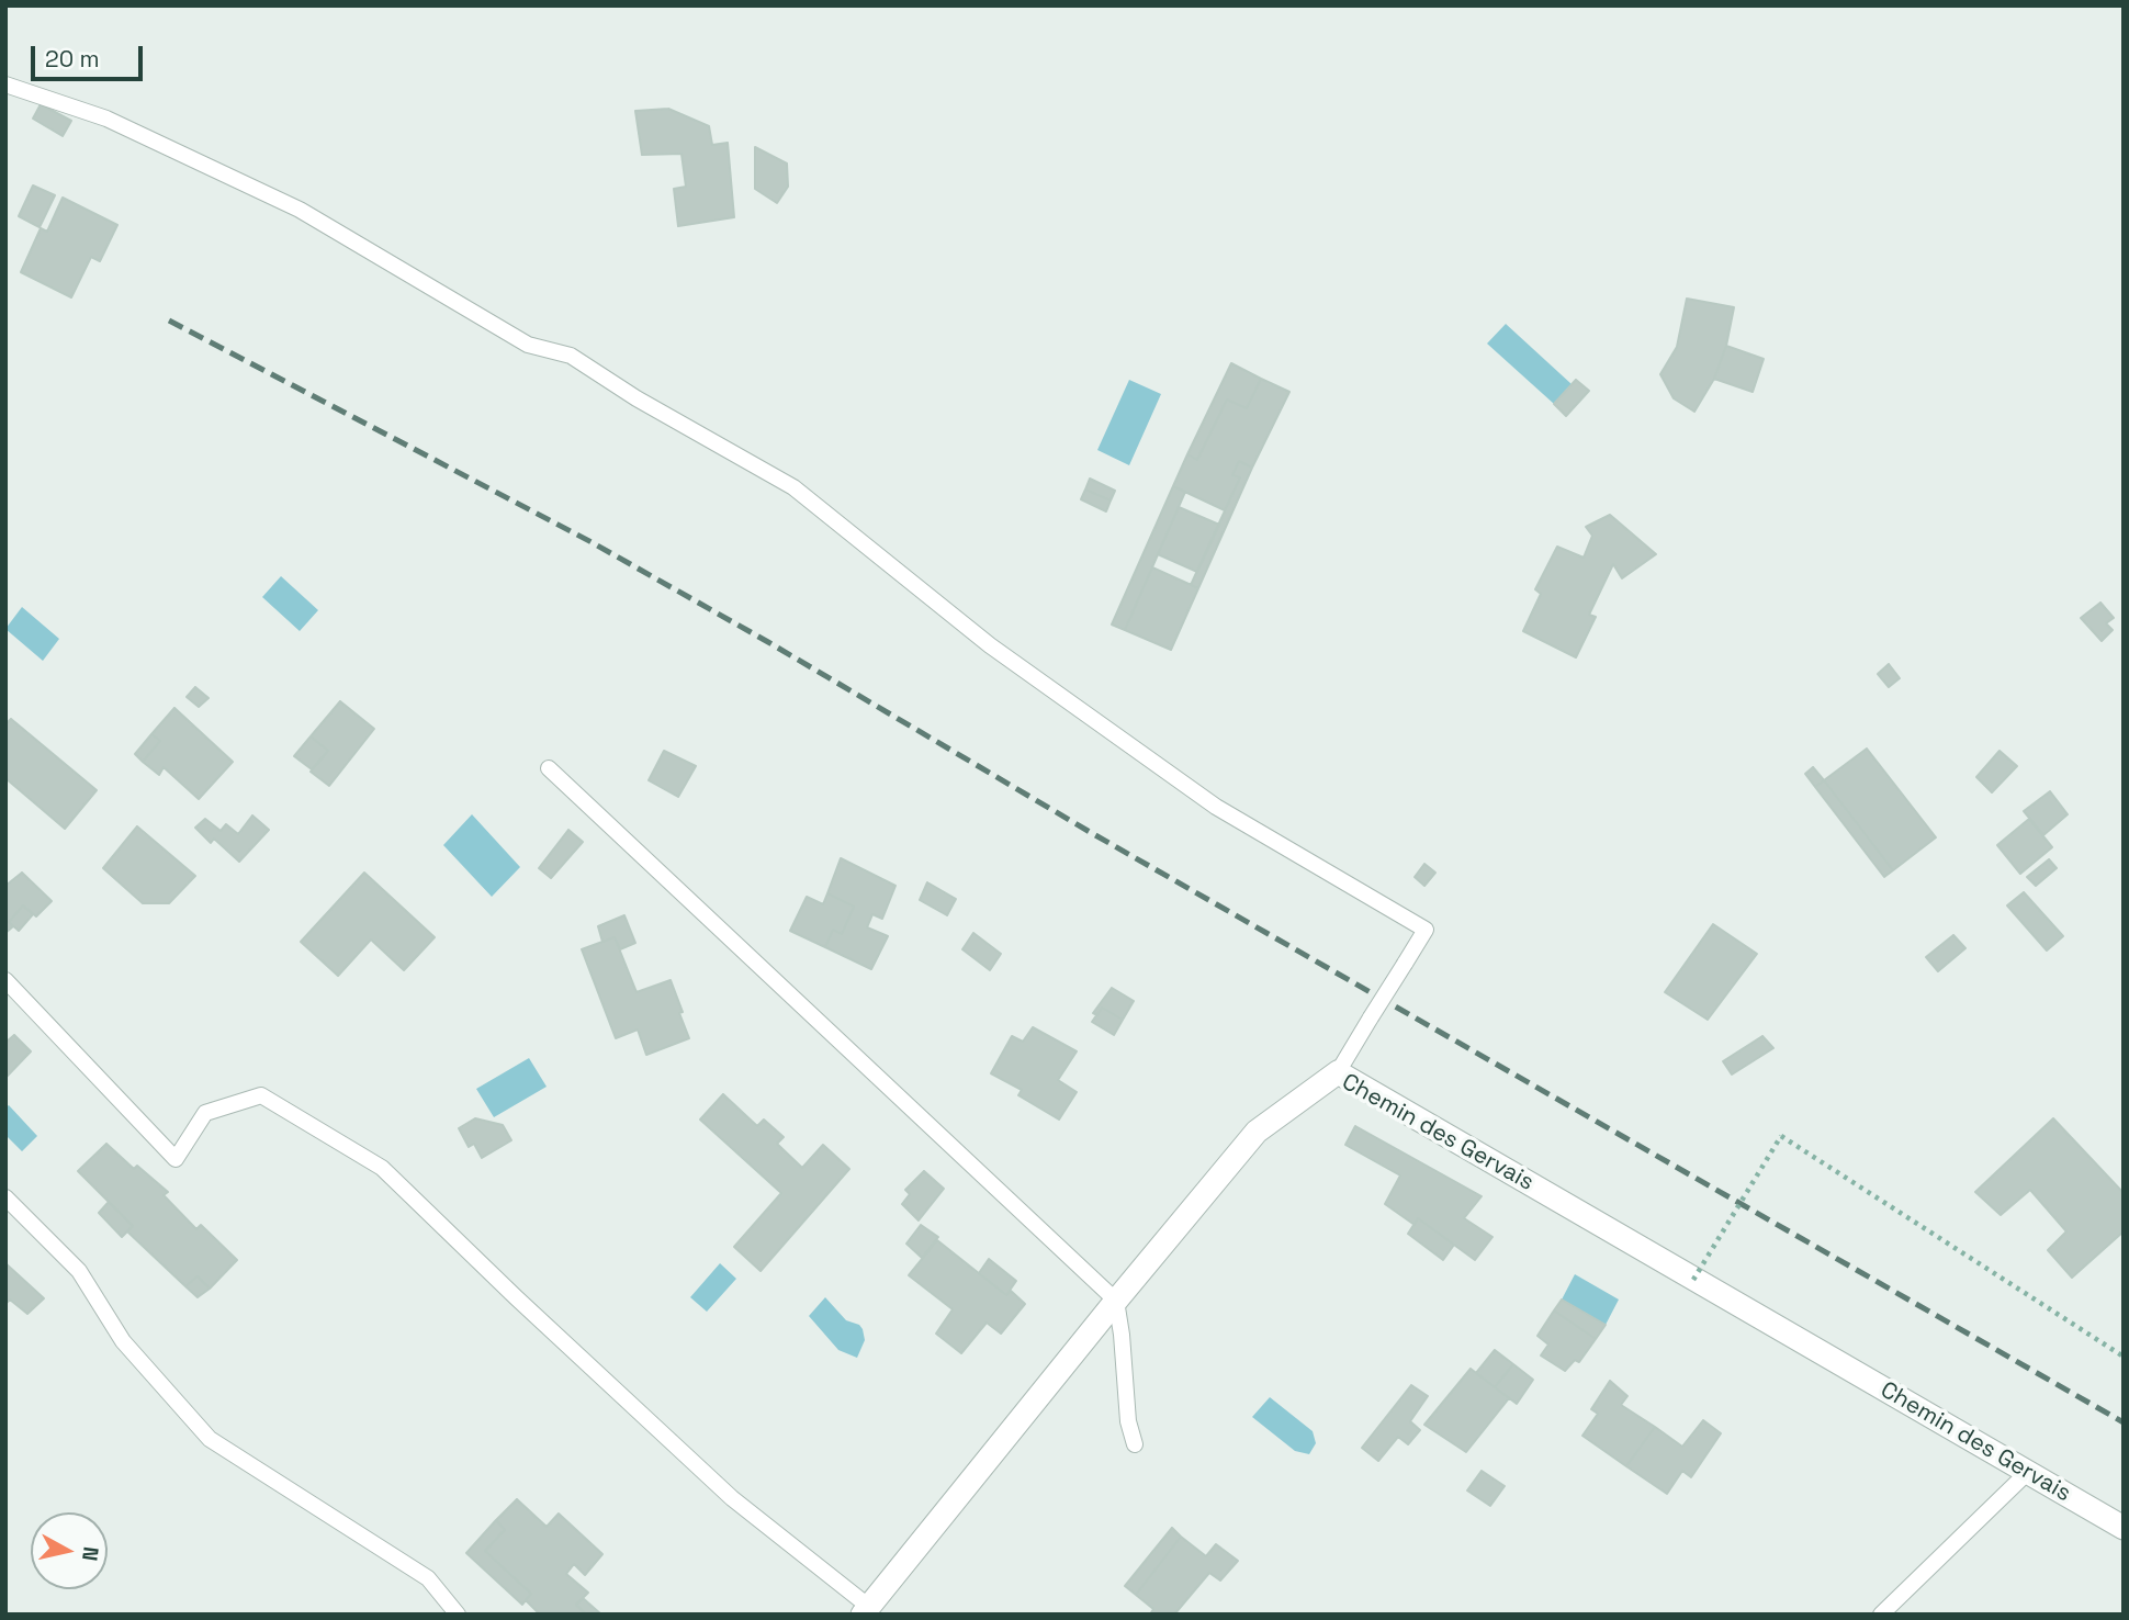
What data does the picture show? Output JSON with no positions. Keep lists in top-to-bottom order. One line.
{"streets":{"street":["Chemin des Gervais"]},"scale_bar":"20 m","north":"right"}
